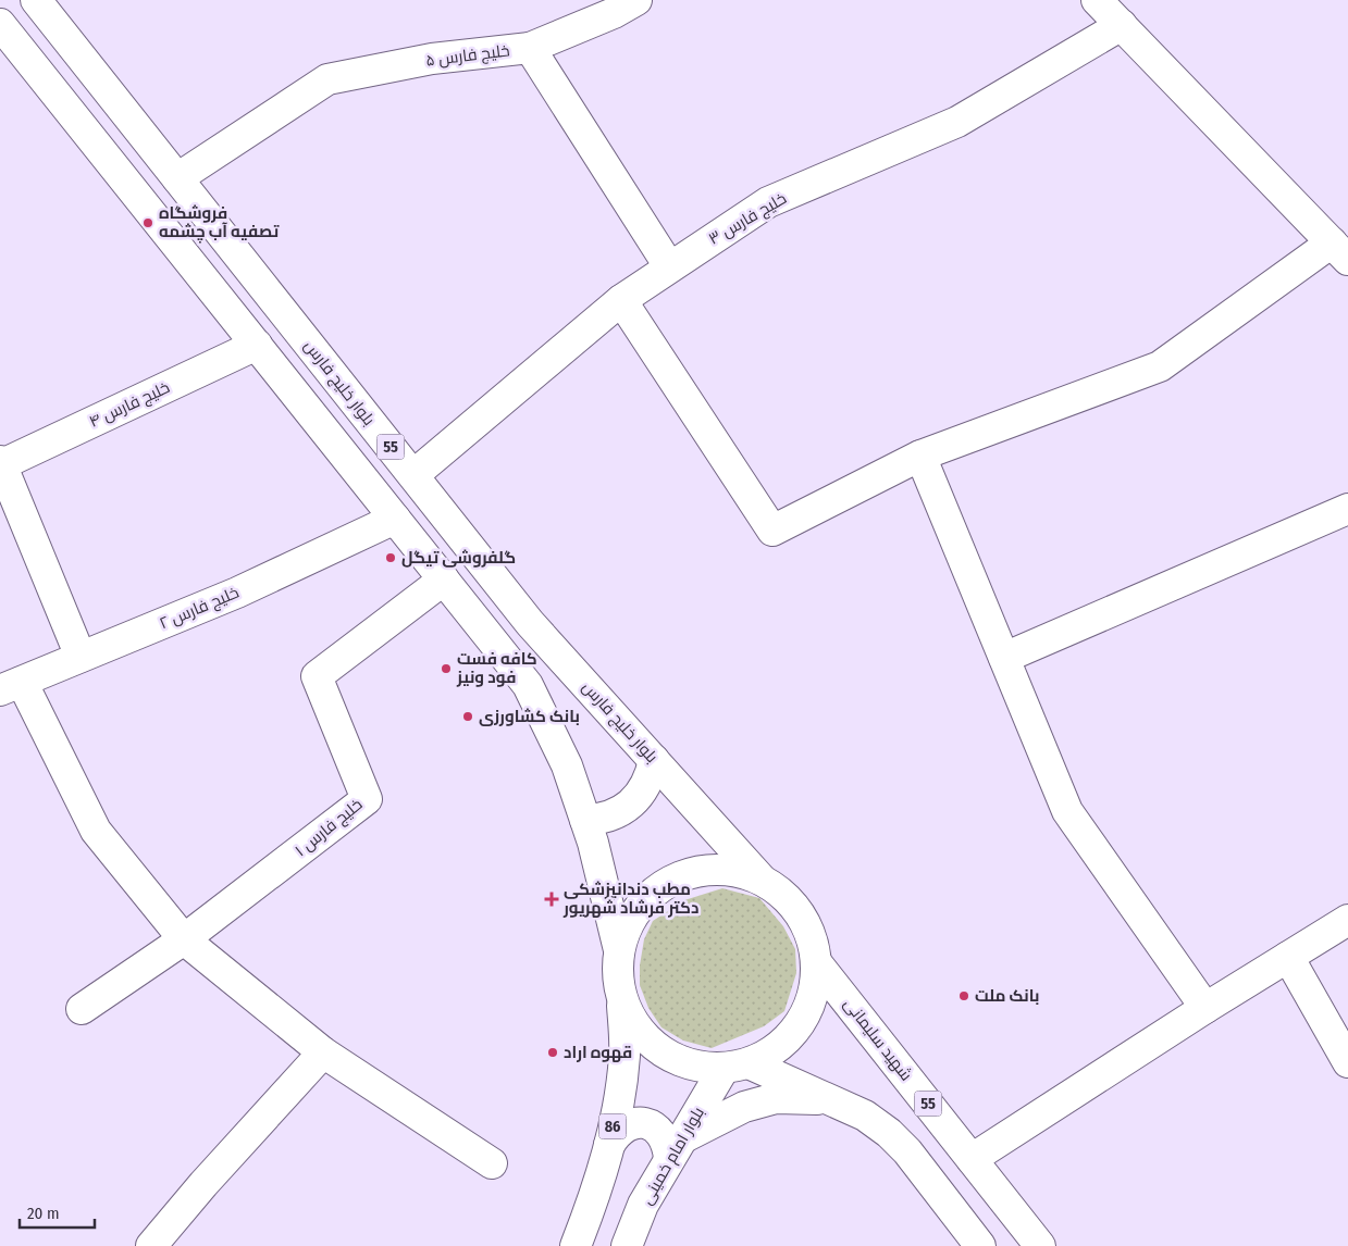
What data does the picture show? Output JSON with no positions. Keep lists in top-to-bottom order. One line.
{"streets":{"main road":["۵ خلیج فارس","۳ خلیج فارس","بلوار خلیج فارس","۴ خلیج فارس","55","۲ خلیج فارس","۱ خلیج فارس","شهید سلیمانی","86","بلوار امام خمینی"]},"crossings":[["۵ خلیج فارس","۳ خلیج فارس"],["۵ خلیج فارس","بلوار خلیج فارس"],["۳ خلیج فارس","بلوار خلیج فارس"],["بلوار خلیج فارس","55"],["۴ خلیج فارس","55"],["55","۲ خلیج فارس"],["55","۱ خلیج فارس"],["55","شهید سلیمانی"],["55","86"],["55","بلوار امام خمینی"]],"places":{"other":["فروشگاه تصفیه آب چشمه","گلفروشی تیگل","کافه فست فود ونیز","بانک کشاورزی","بانک ملت","قهوه اراد"],"health":["مطب دندانپزشکی دکتر فرشاد شهریور"]},"scale_bar":"20 m"}
